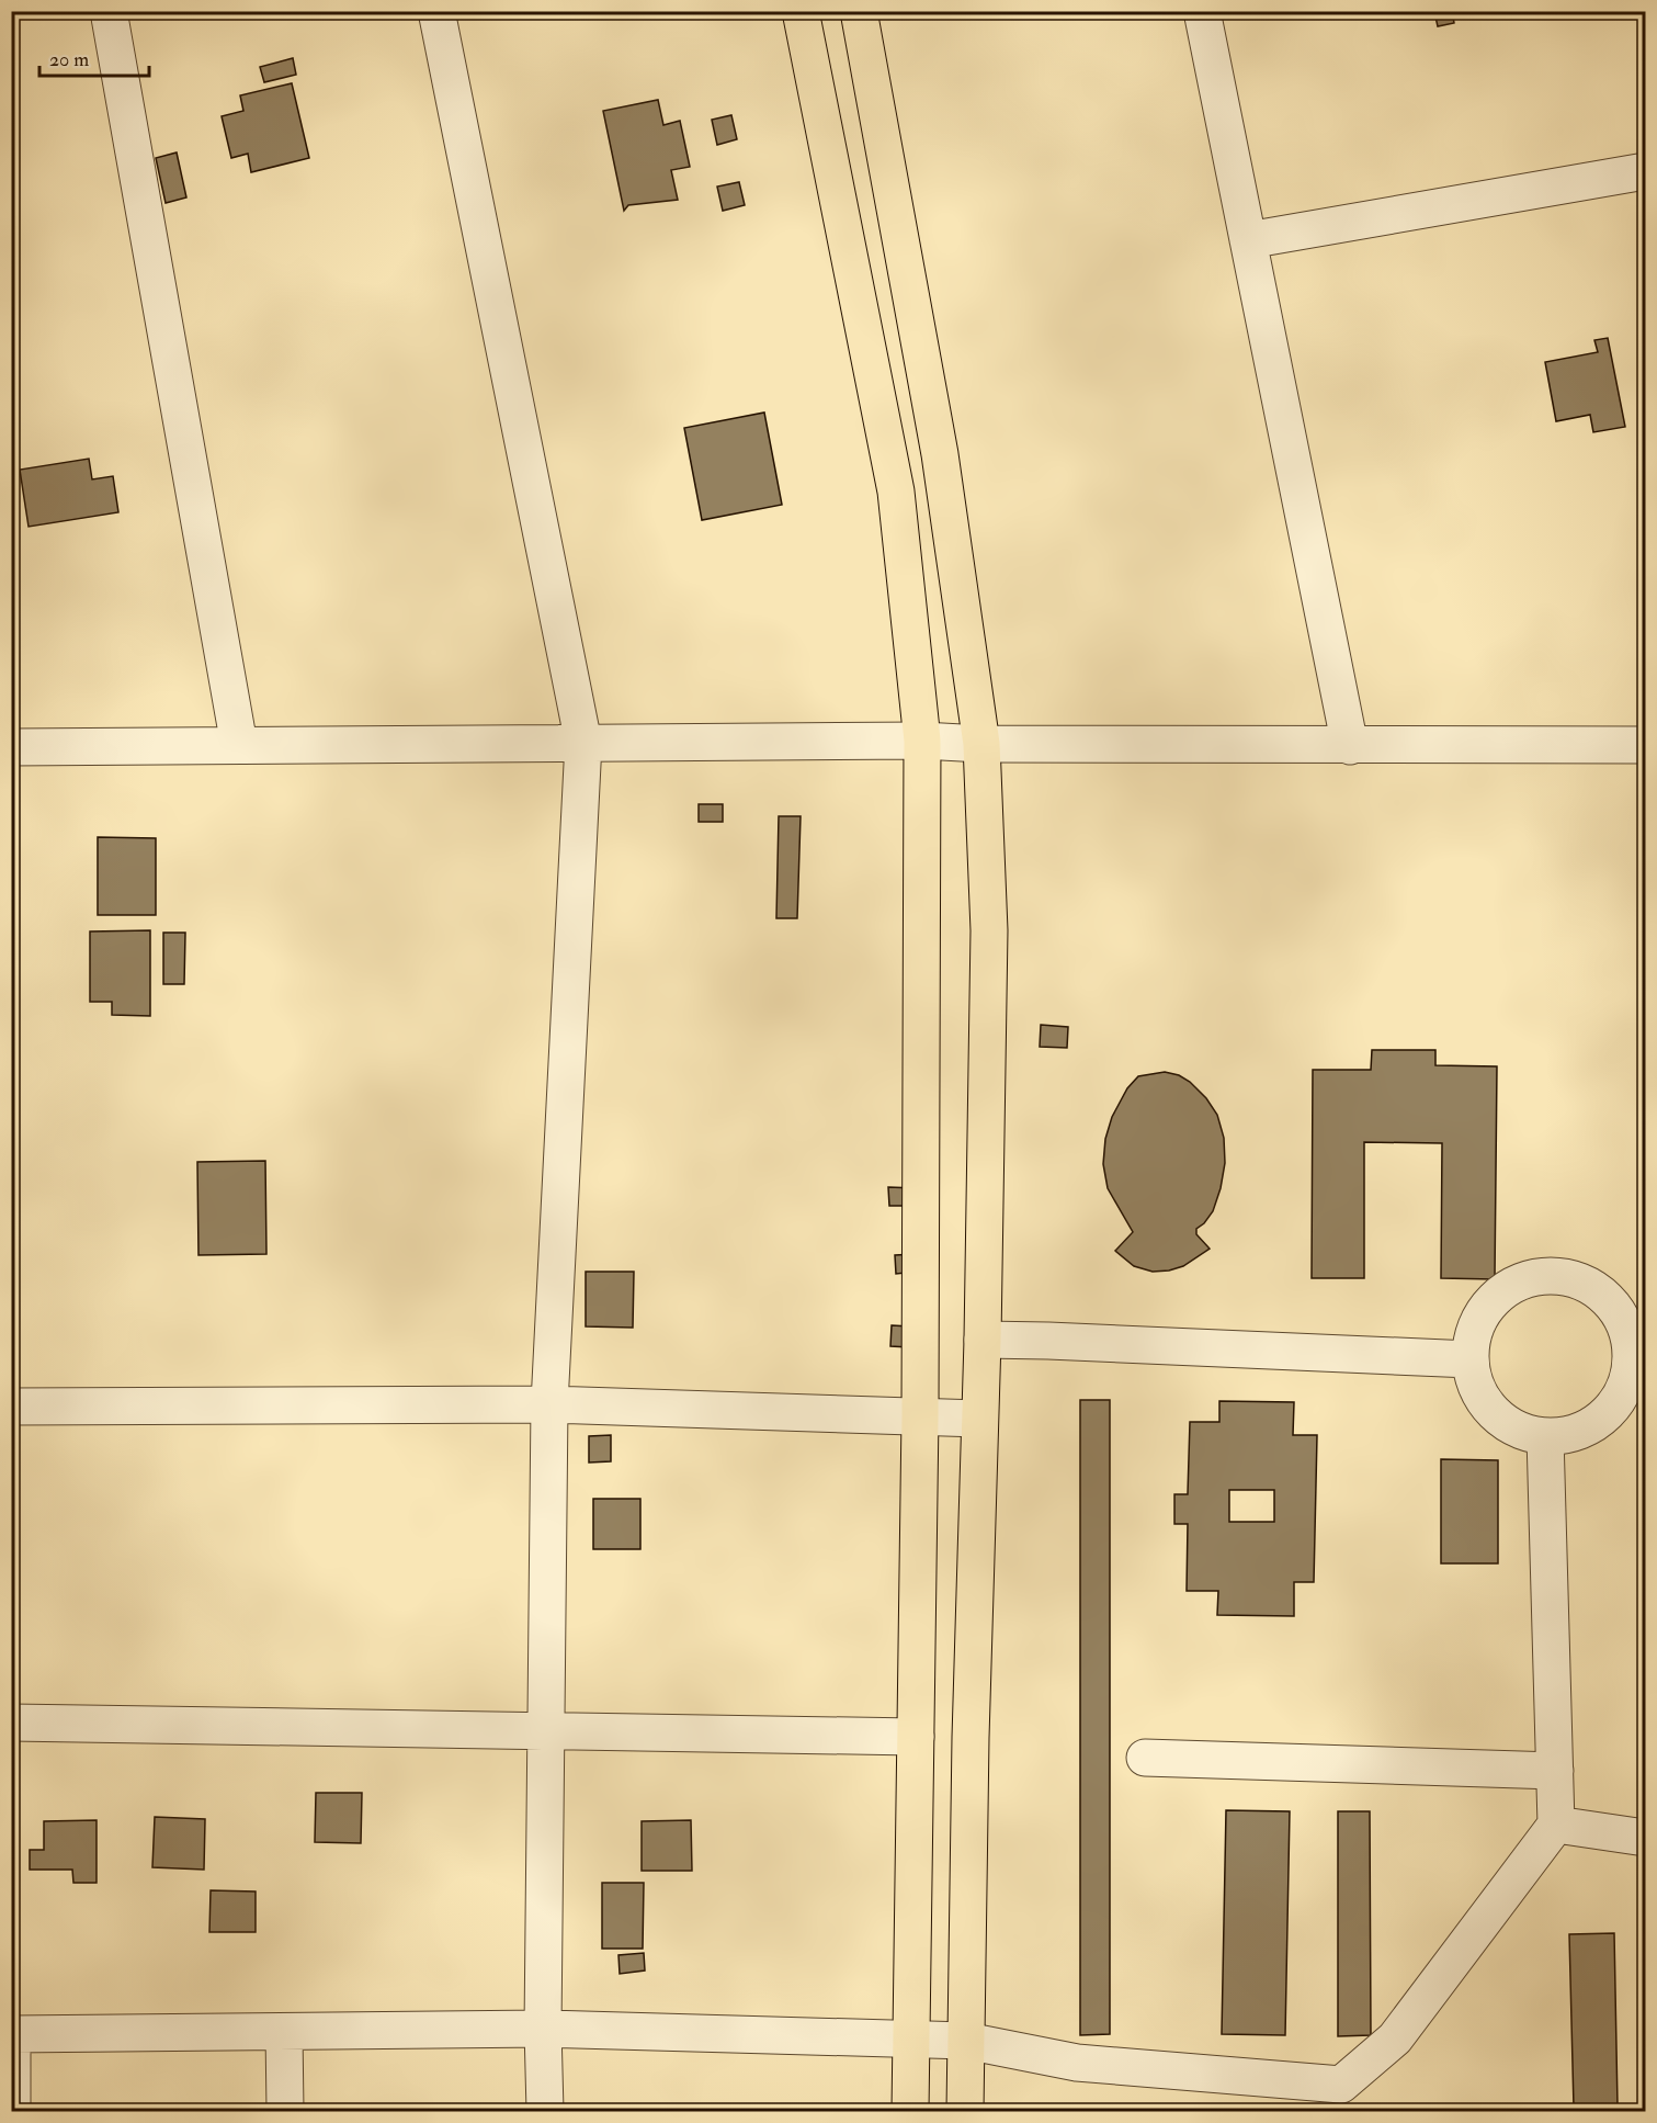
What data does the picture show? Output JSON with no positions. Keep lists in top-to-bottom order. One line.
{"scale_bar":"20 m"}
